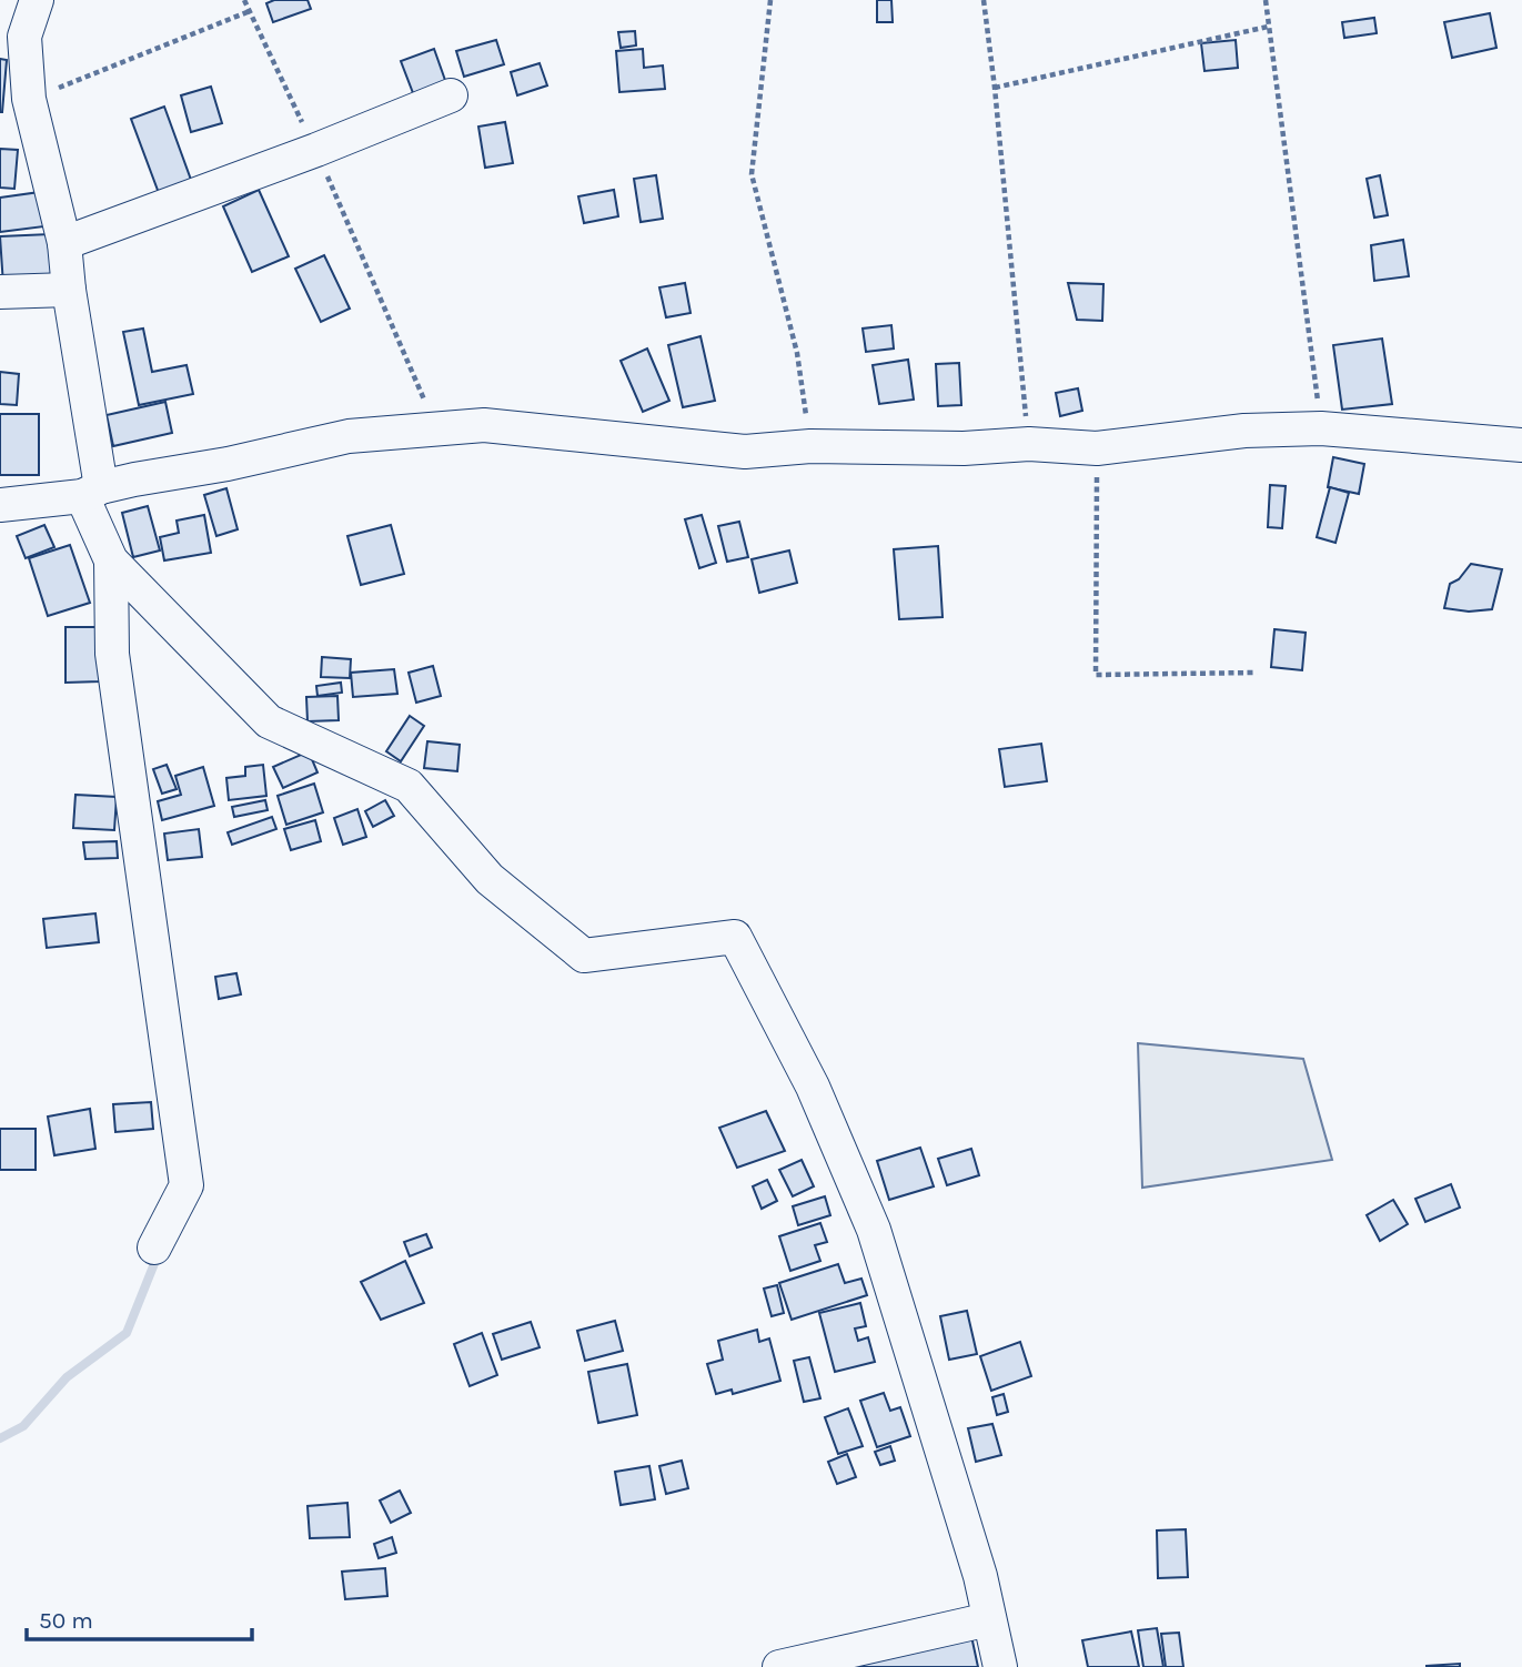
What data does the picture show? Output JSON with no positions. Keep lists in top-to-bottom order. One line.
{"scale_bar":"50 m"}
